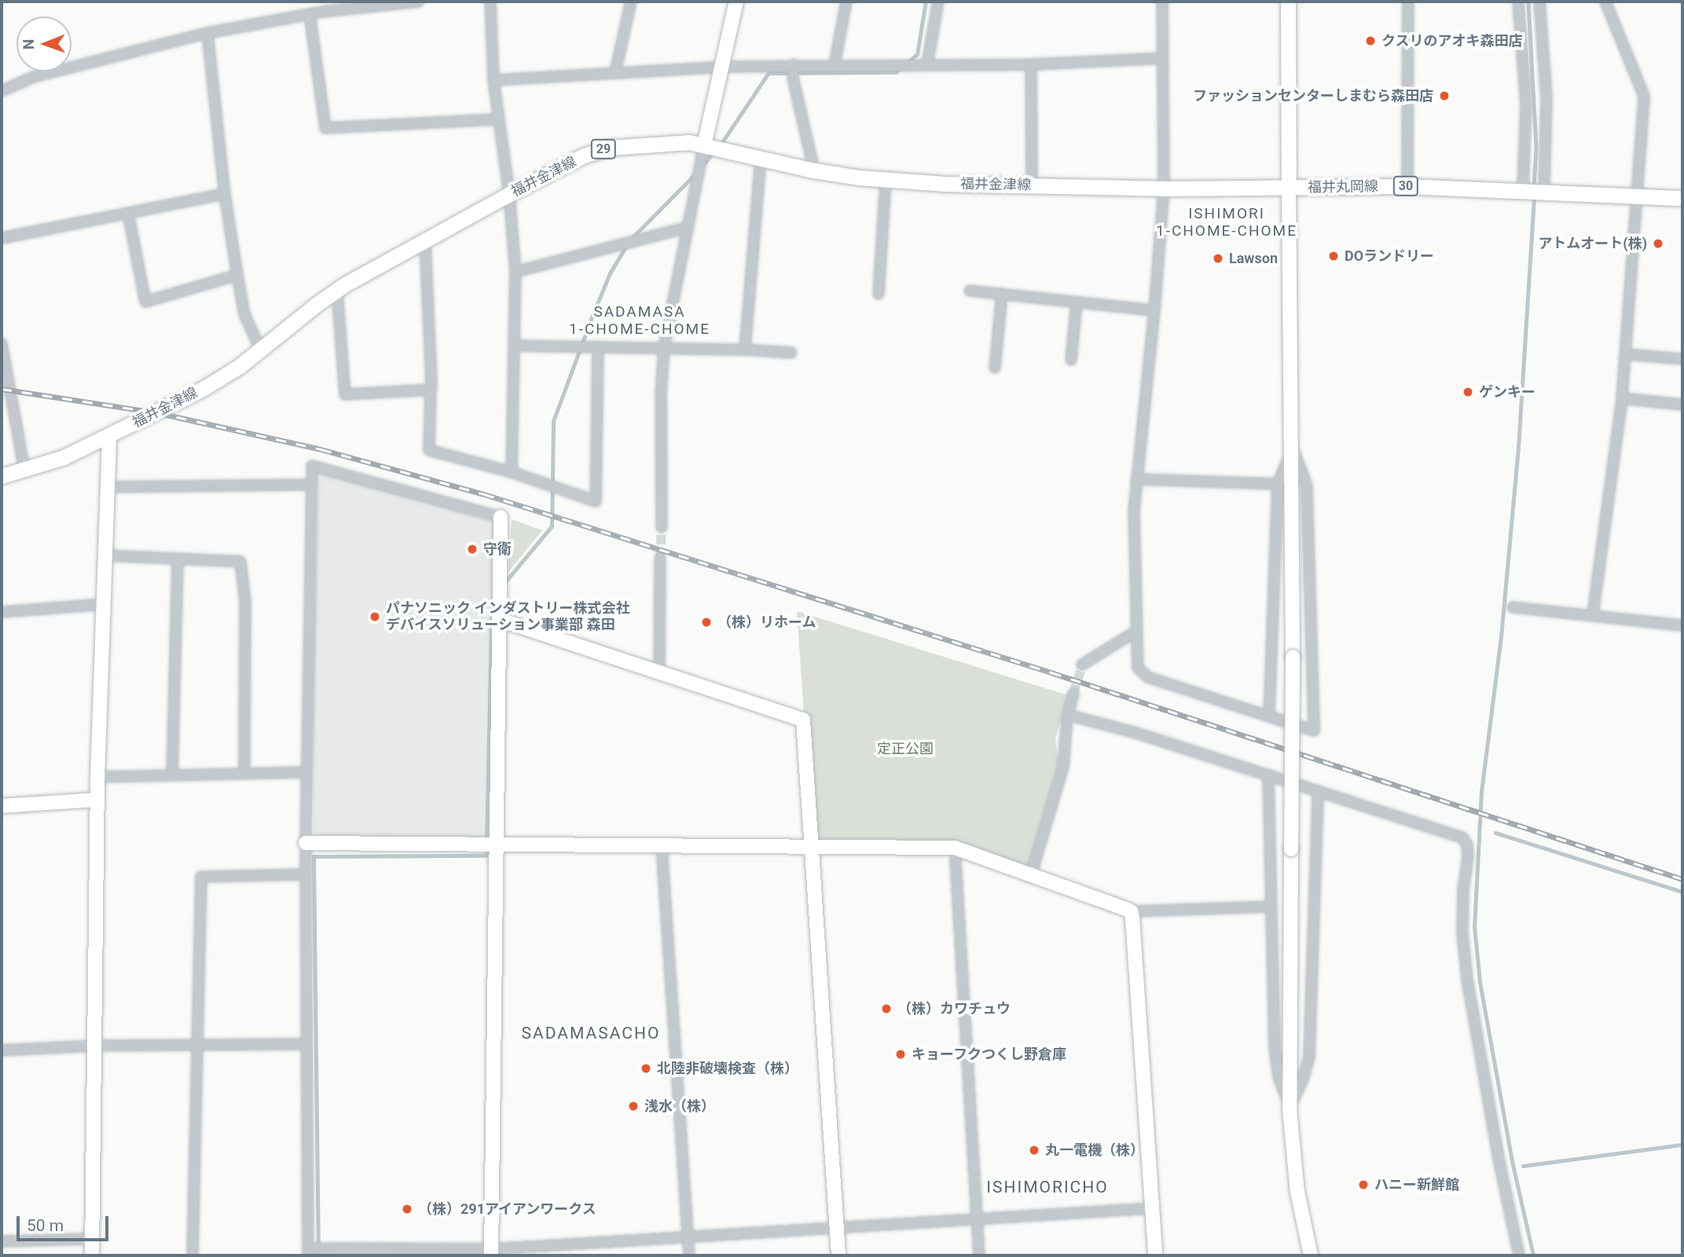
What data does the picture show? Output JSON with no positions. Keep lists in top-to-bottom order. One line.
{"streets":{"main road":["29","福井金津線","30","福井丸岡線"]},"crossings":[["福井金津線","福井丸岡線"]],"districts":["ISHIMORI 1-CHOME-CHOME","SADAMASA 1-CHOME-CHOME","SADAMASACHO","ISHIMORICHO"],"parks":["定正公園"],"places":["クスリのアオキ森田店","ファッションセンターしまむら森田店","アトムオート(株)","DOランドリー","Lawson","ゲンキー","守衛","パナソニック インダストリー株式会社 デバイスソリューション事業部 森田","（株）リホーム","（株）カワチュウ","キョーフクつくし野倉庫","北陸非破壊検査（株）","浅水（株）","丸一電機（株）","ハニー新鮮館","（株）291アイアンワークス"],"scale_bar":"50 m","north":"left"}
